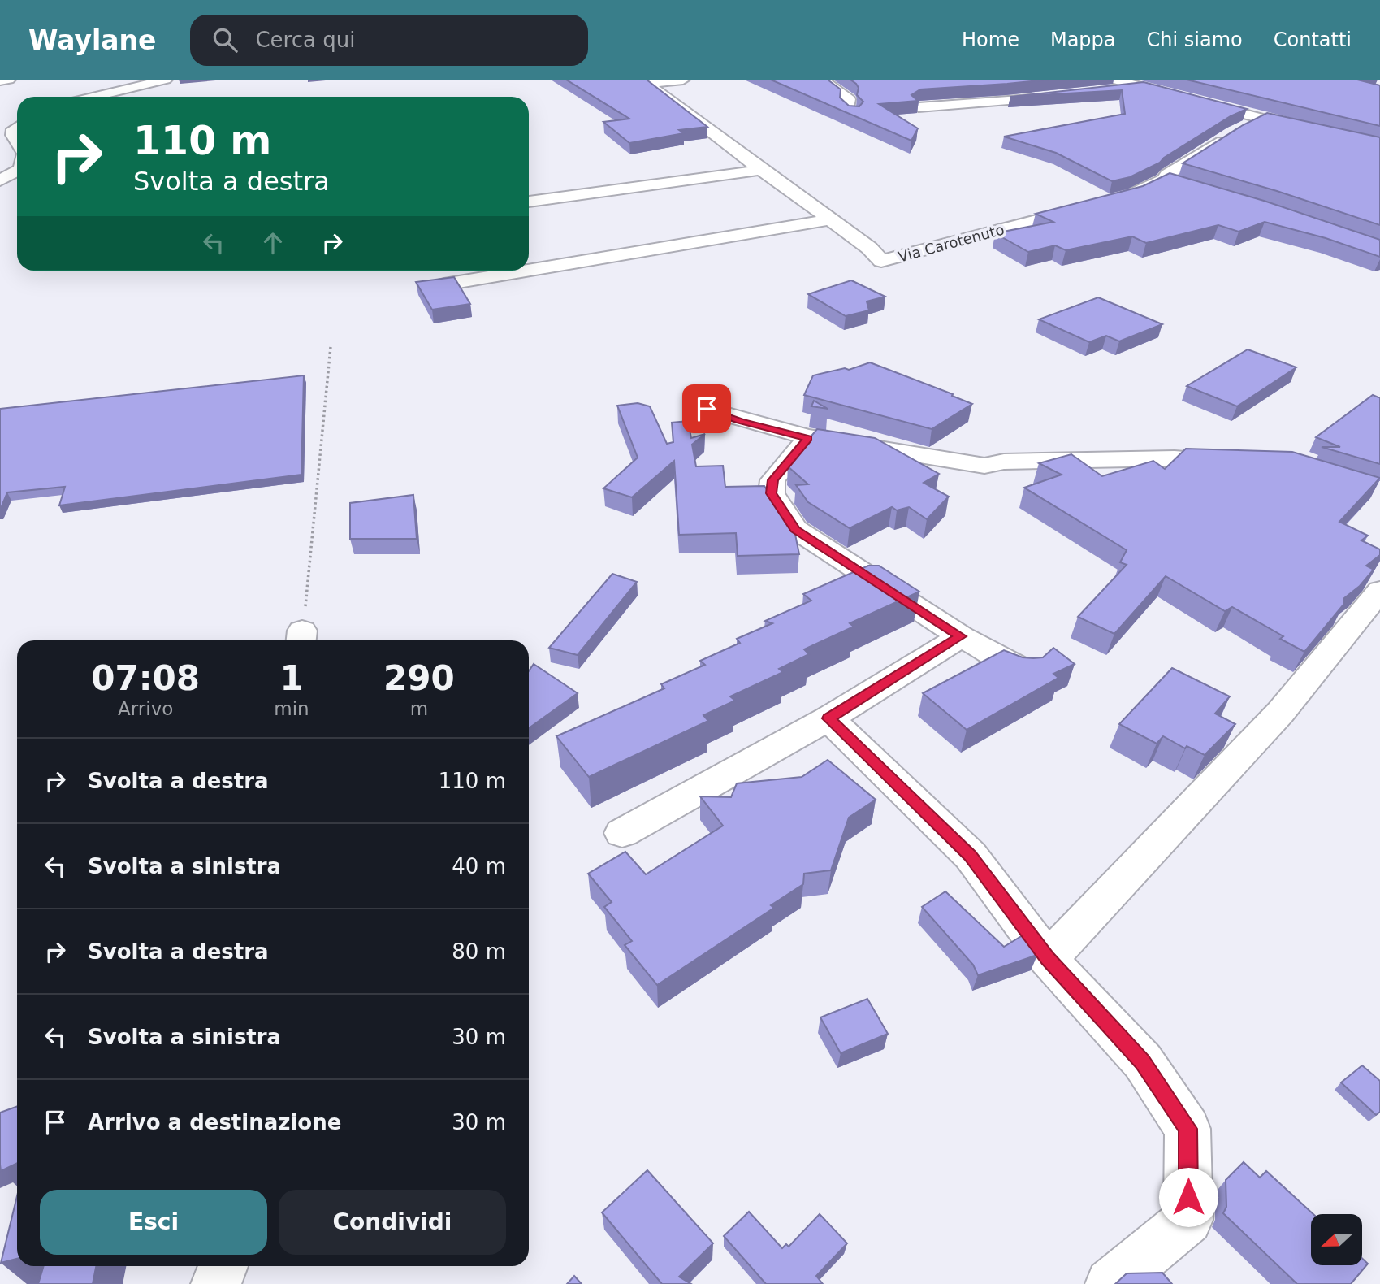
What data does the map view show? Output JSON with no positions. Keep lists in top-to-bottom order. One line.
{"streets":{"street":["Via Carotenuto"]},"north":"left","page":{"header":"Waylane","search":"Cerca qui","nav":["Home","Mappa","Chi siamo","Contatti"],"turn":["110 m","Svolta a destra"],"eta":["07:08","Arrivo","1","min","290","m"],"list":[{"name":"Svolta a destra","value":"110 m"},{"name":"Svolta a sinistra","value":"40 m"},{"name":"Svolta a destra","value":"80 m"},{"name":"Svolta a sinistra","value":"30 m"},{"name":"Arrivo a destinazione","value":"30 m"}],"buttons":["Esci","Condividi"]}}
